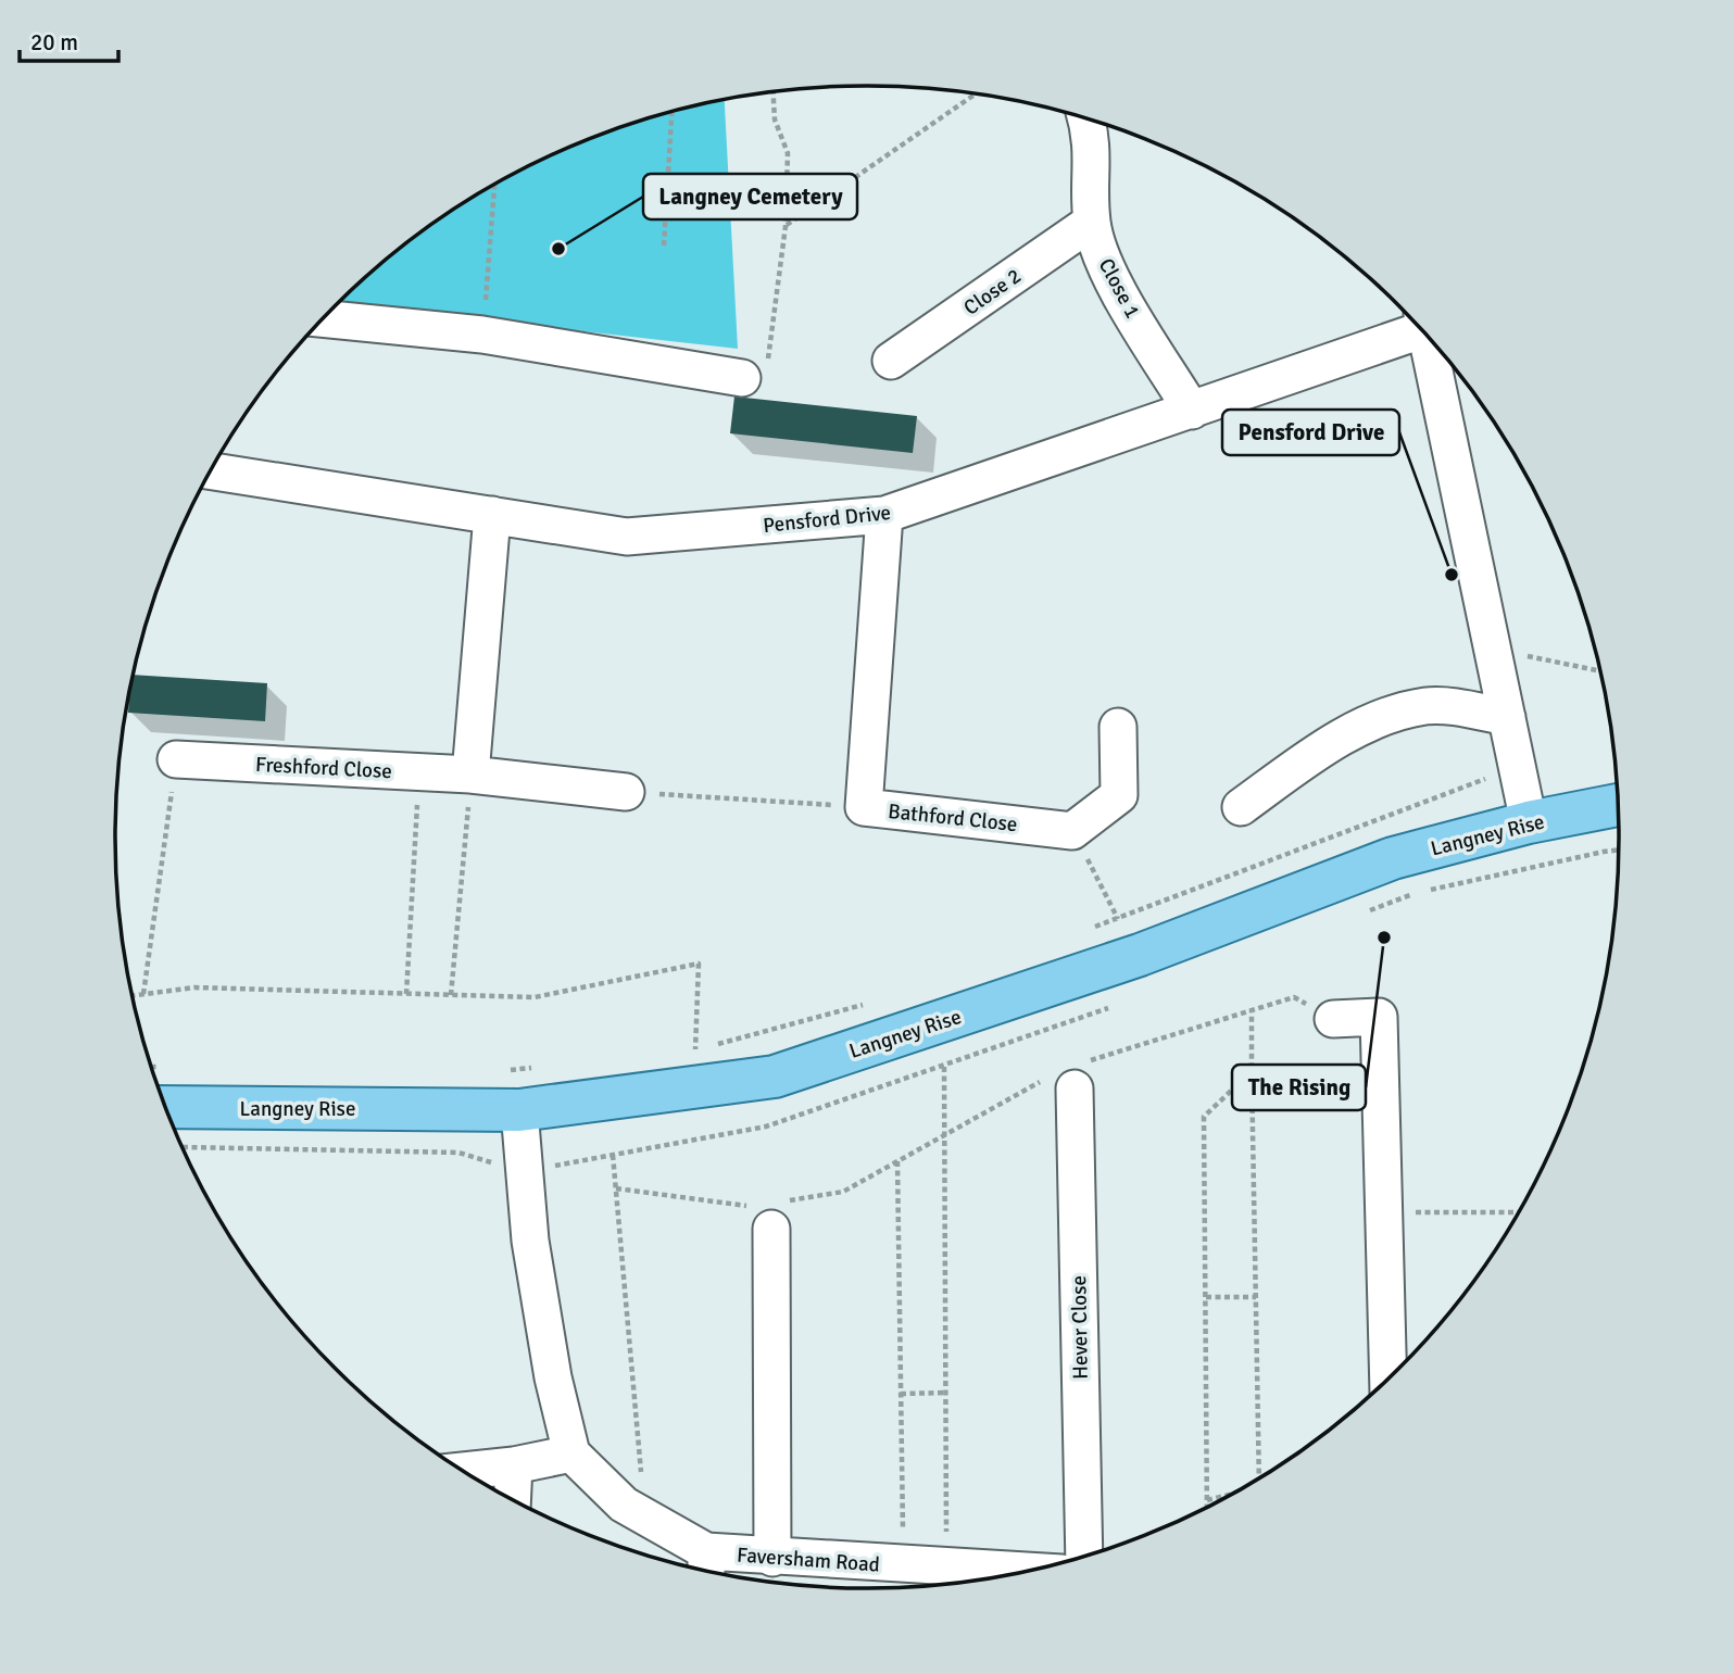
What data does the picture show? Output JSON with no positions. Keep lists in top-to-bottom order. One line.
{"streets":{"main road":["Langney Rise"],"street":["Close 1","Close 2","Pensford Drive","Freshford Close","Bathford Close","Hever Close","Faversham Road"]},"crossings":[["Close 1","Close 2"],["Close 1","Pensford Drive"],["Pensford Drive","Bathford Close"]],"places":["Langney Cemetery","Pensford Drive","The Rising"],"scale_bar":"20 m"}
